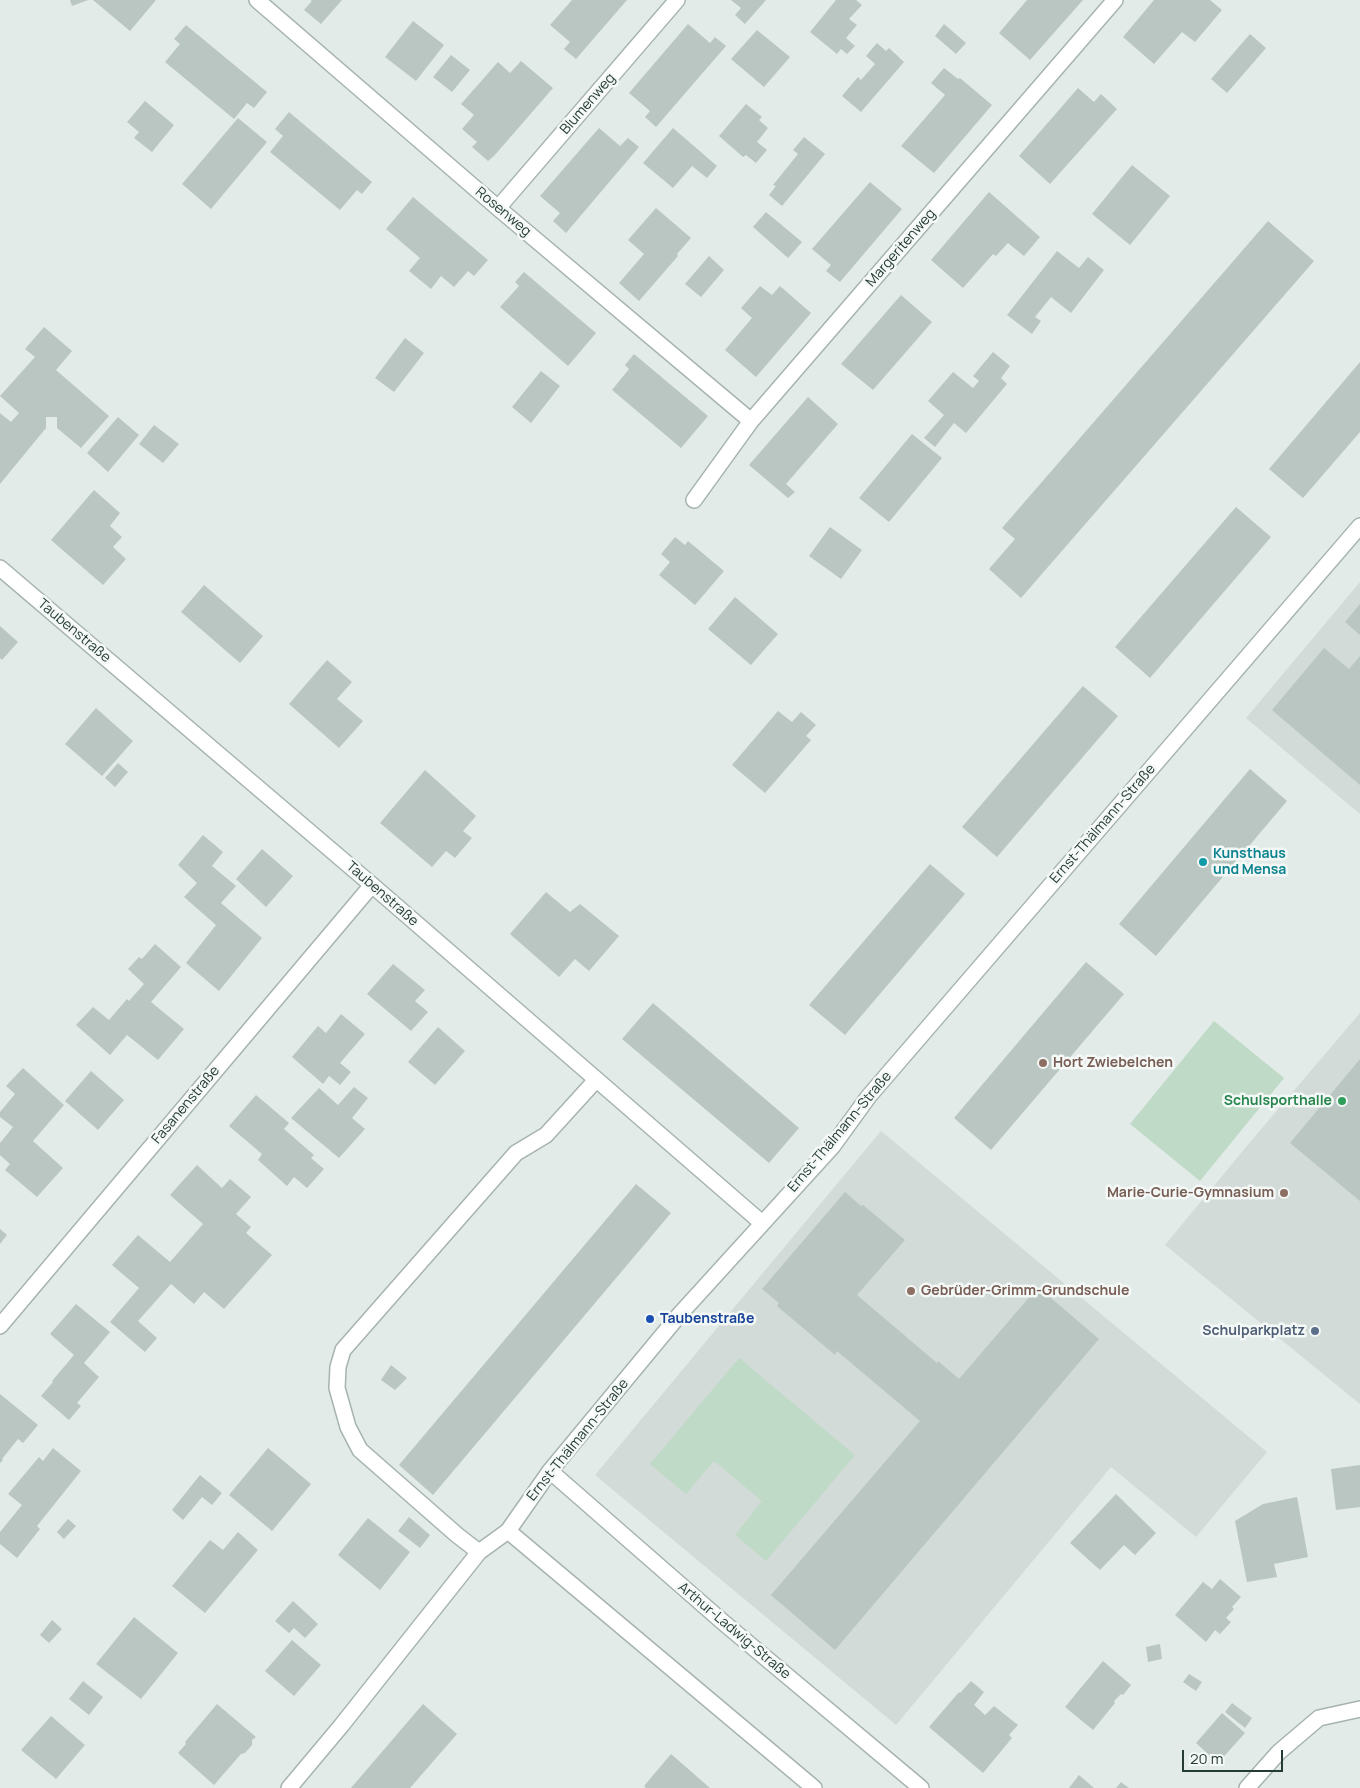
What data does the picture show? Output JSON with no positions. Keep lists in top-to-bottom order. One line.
{"streets":{"street":["Blumenweg","Rosenweg","Margeritenweg","Taubenstraße","Ernst-Thälmann-Straße","Fasanenstraße","Arthur-Ladwig-Straße"]},"crossings":[["Blumenweg","Rosenweg"],["Rosenweg","Margeritenweg"],["Taubenstraße","Ernst-Thälmann-Straße"],["Taubenstraße","Fasanenstraße"],["Ernst-Thälmann-Straße","Arthur-Ladwig-Straße"]],"places":["Kunsthaus und Mensa","Hort Zwiebelchen","Schulsporthalle","Marie-Curie-Gymnasium","Gebrüder-Grimm-Grundschule","Taubenstraße","Schulparkplatz"],"scale_bar":"20 m"}
